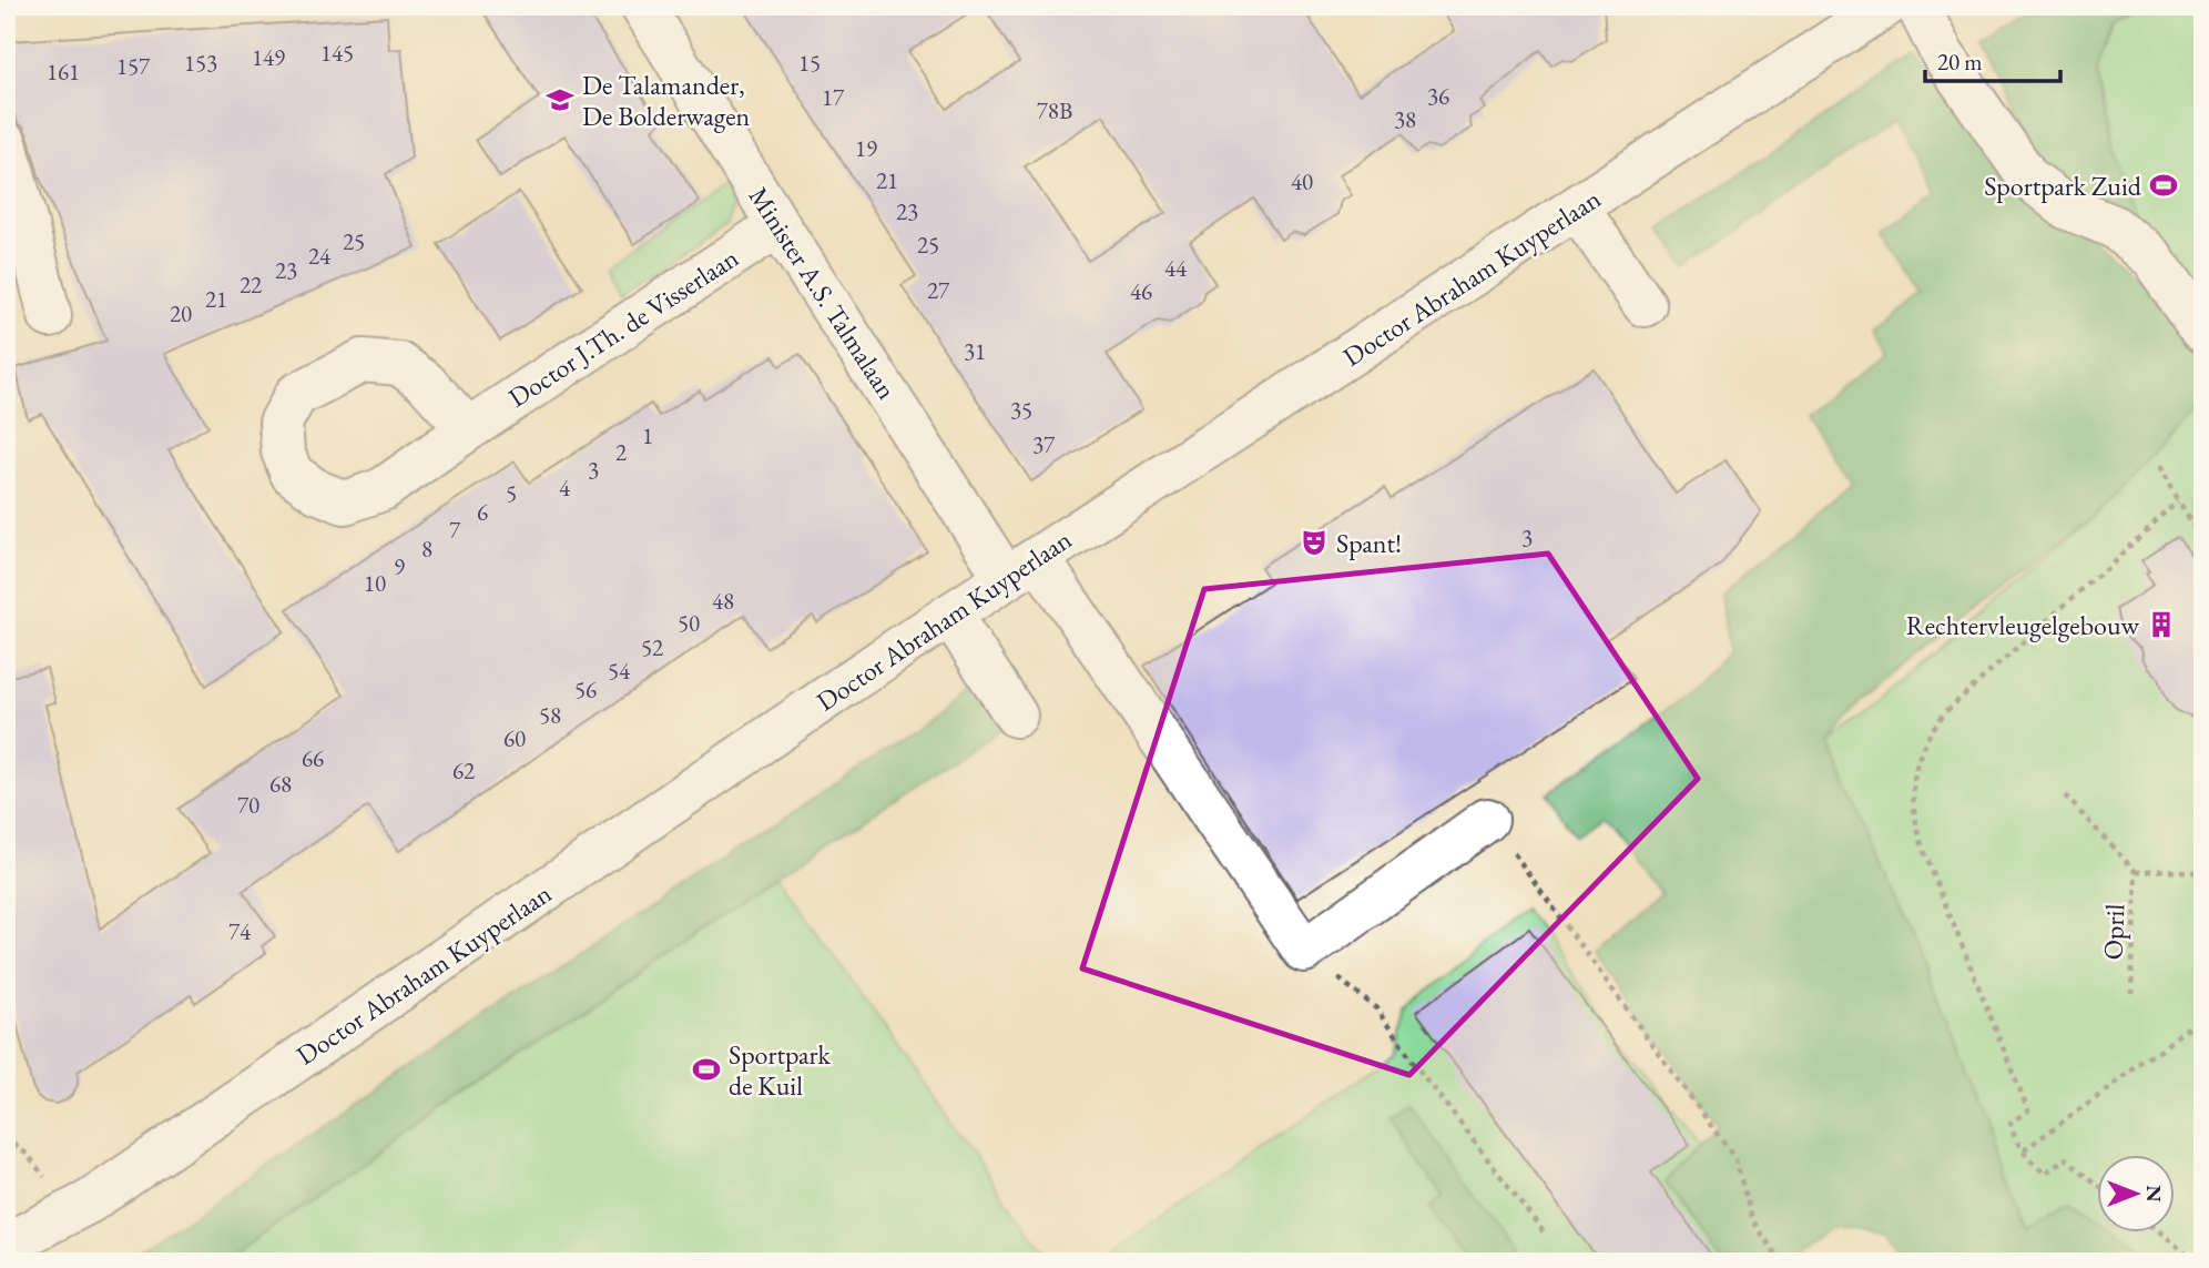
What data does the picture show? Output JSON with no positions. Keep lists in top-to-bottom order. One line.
{"streets":{"street":["Doctor Abraham Kuyperlaan","Minister A.S. Talmalaan","Doctor J.Th. de Visserlaan"],"path":["Opril"]},"crossings":[["Doctor Abraham Kuyperlaan","Minister A.S. Talmalaan"],["Minister A.S. Talmalaan","Doctor J.Th. de Visserlaan"]],"places":{"school or university":["De Talamander, De Bolderwagen"],"sports":["Sportpark Zuid","Sportpark de Kuil"],"theatre":["Spant!"],"building":["Rechtervleugelgebouw"]},"house_numbers":["145","149","153","15","157","161","36","17","78B","38","19","21","40","23","25","25","24","44","23","22","27","46","21","20","31","35","1","37","2","3","4","5","6","7","3","8","9","10","48","50","52","54","56","58","60","66","62","68","70","74"],"scale_bar":"20 m","north":"right"}
